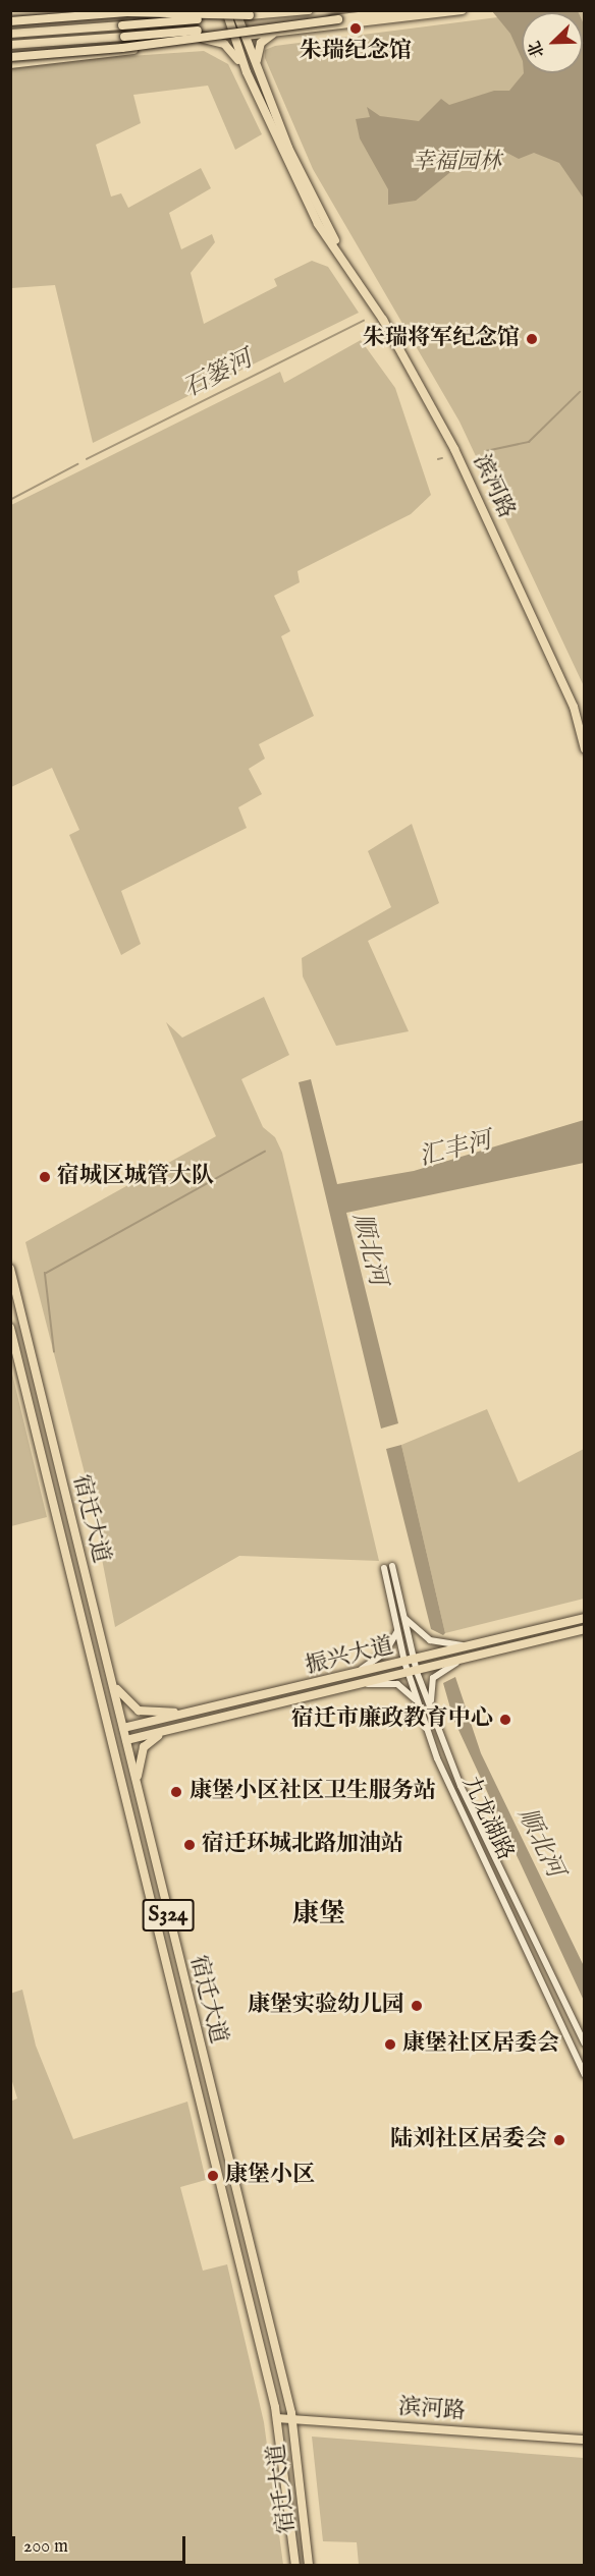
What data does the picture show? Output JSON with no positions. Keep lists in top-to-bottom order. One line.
{"streets":{"main road":["滨河路","宿迁大道","振兴大道","S324"],"street":["九龙湖路"]},"crossings":[["滨河路","宿迁大道"],["宿迁大道","振兴大道"],["振兴大道","九龙湖路"]],"districts":["康堡"],"water":["石篓河","汇丰河","顺北河"],"parks":["幸福园林"],"places":["朱瑞纪念馆","朱瑞将军纪念馆","宿城区城管大队","宿迁市廉政教育中心","康堡小区社区卫生服务站","宿迁环城北路加油站","康堡实验幼儿园","康堡社区居委会","陆刘社区居委会","康堡小区"],"scale_bar":"200 m","north":"bottom left"}
